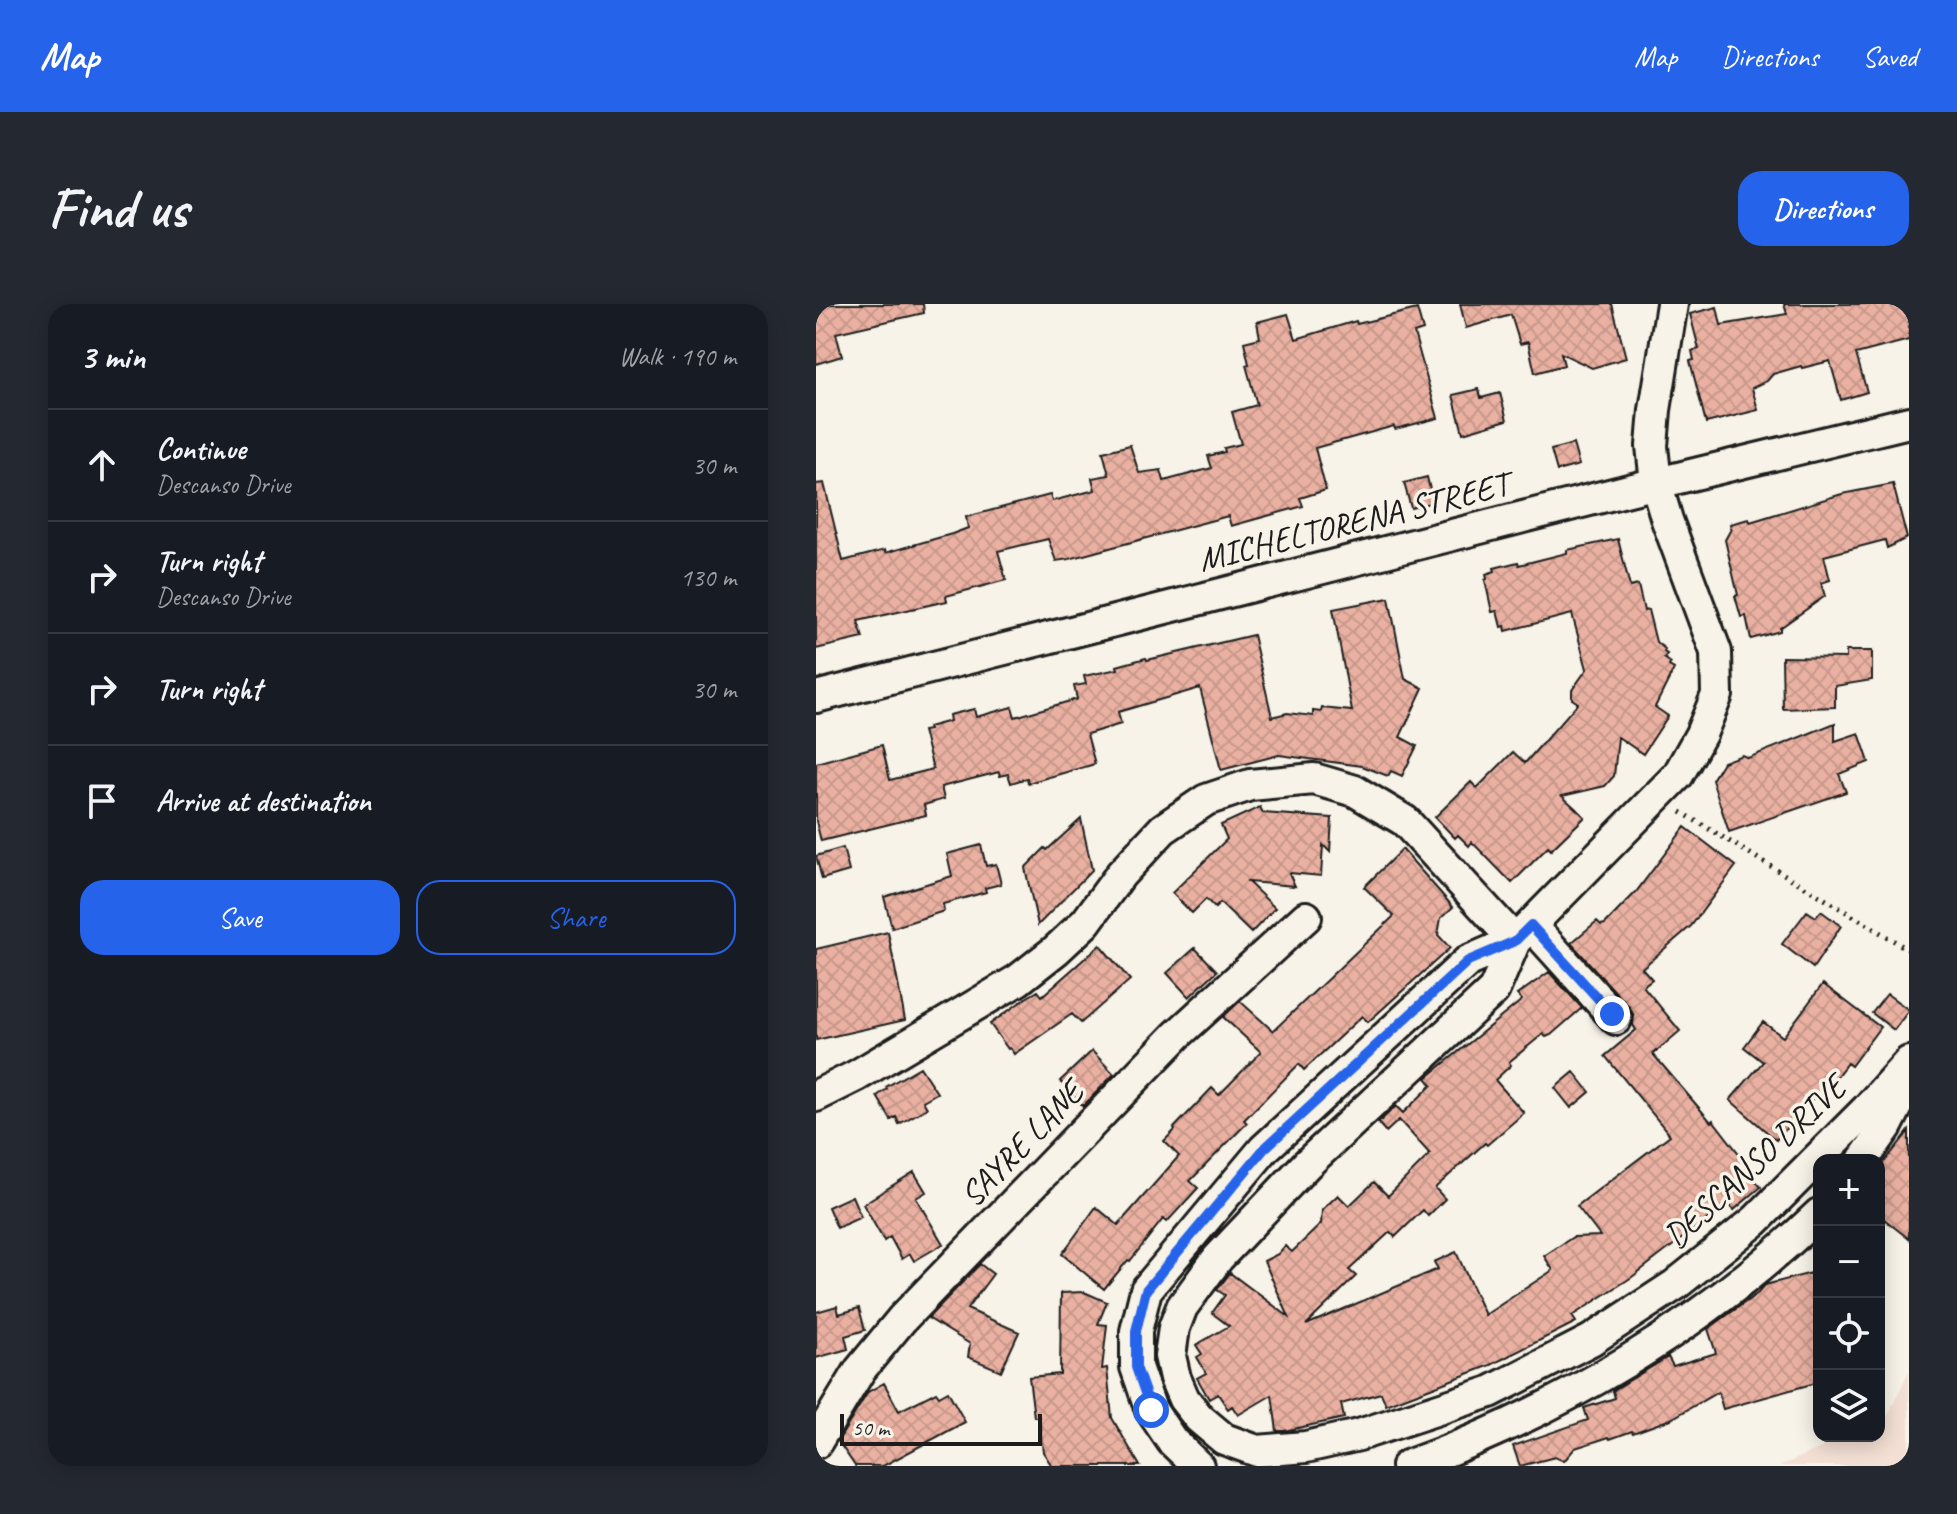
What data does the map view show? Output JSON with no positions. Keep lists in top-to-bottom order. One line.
{"streets":{"street":["MICHELTORENA STREET","SAYRE LANE","DESCANSO DRIVE"]},"crossings":[["MICHELTORENA STREET","DESCANSO DRIVE"]],"scale_bar":"50 m","page":{"header":"Map","nav":["Map","Directions","Saved"],"buttons":["Directions",["Save","Share"]],"title":"Find us","heading":["3 min","Walk · 190 m"],"list":[["Continue","Descanso Drive","30 m"],["Turn right","Descanso Drive","130 m"],["Turn right","30 m"],"Arrive at destination"],"map_buttons":["+","−"],"scale":"50 m"}}
